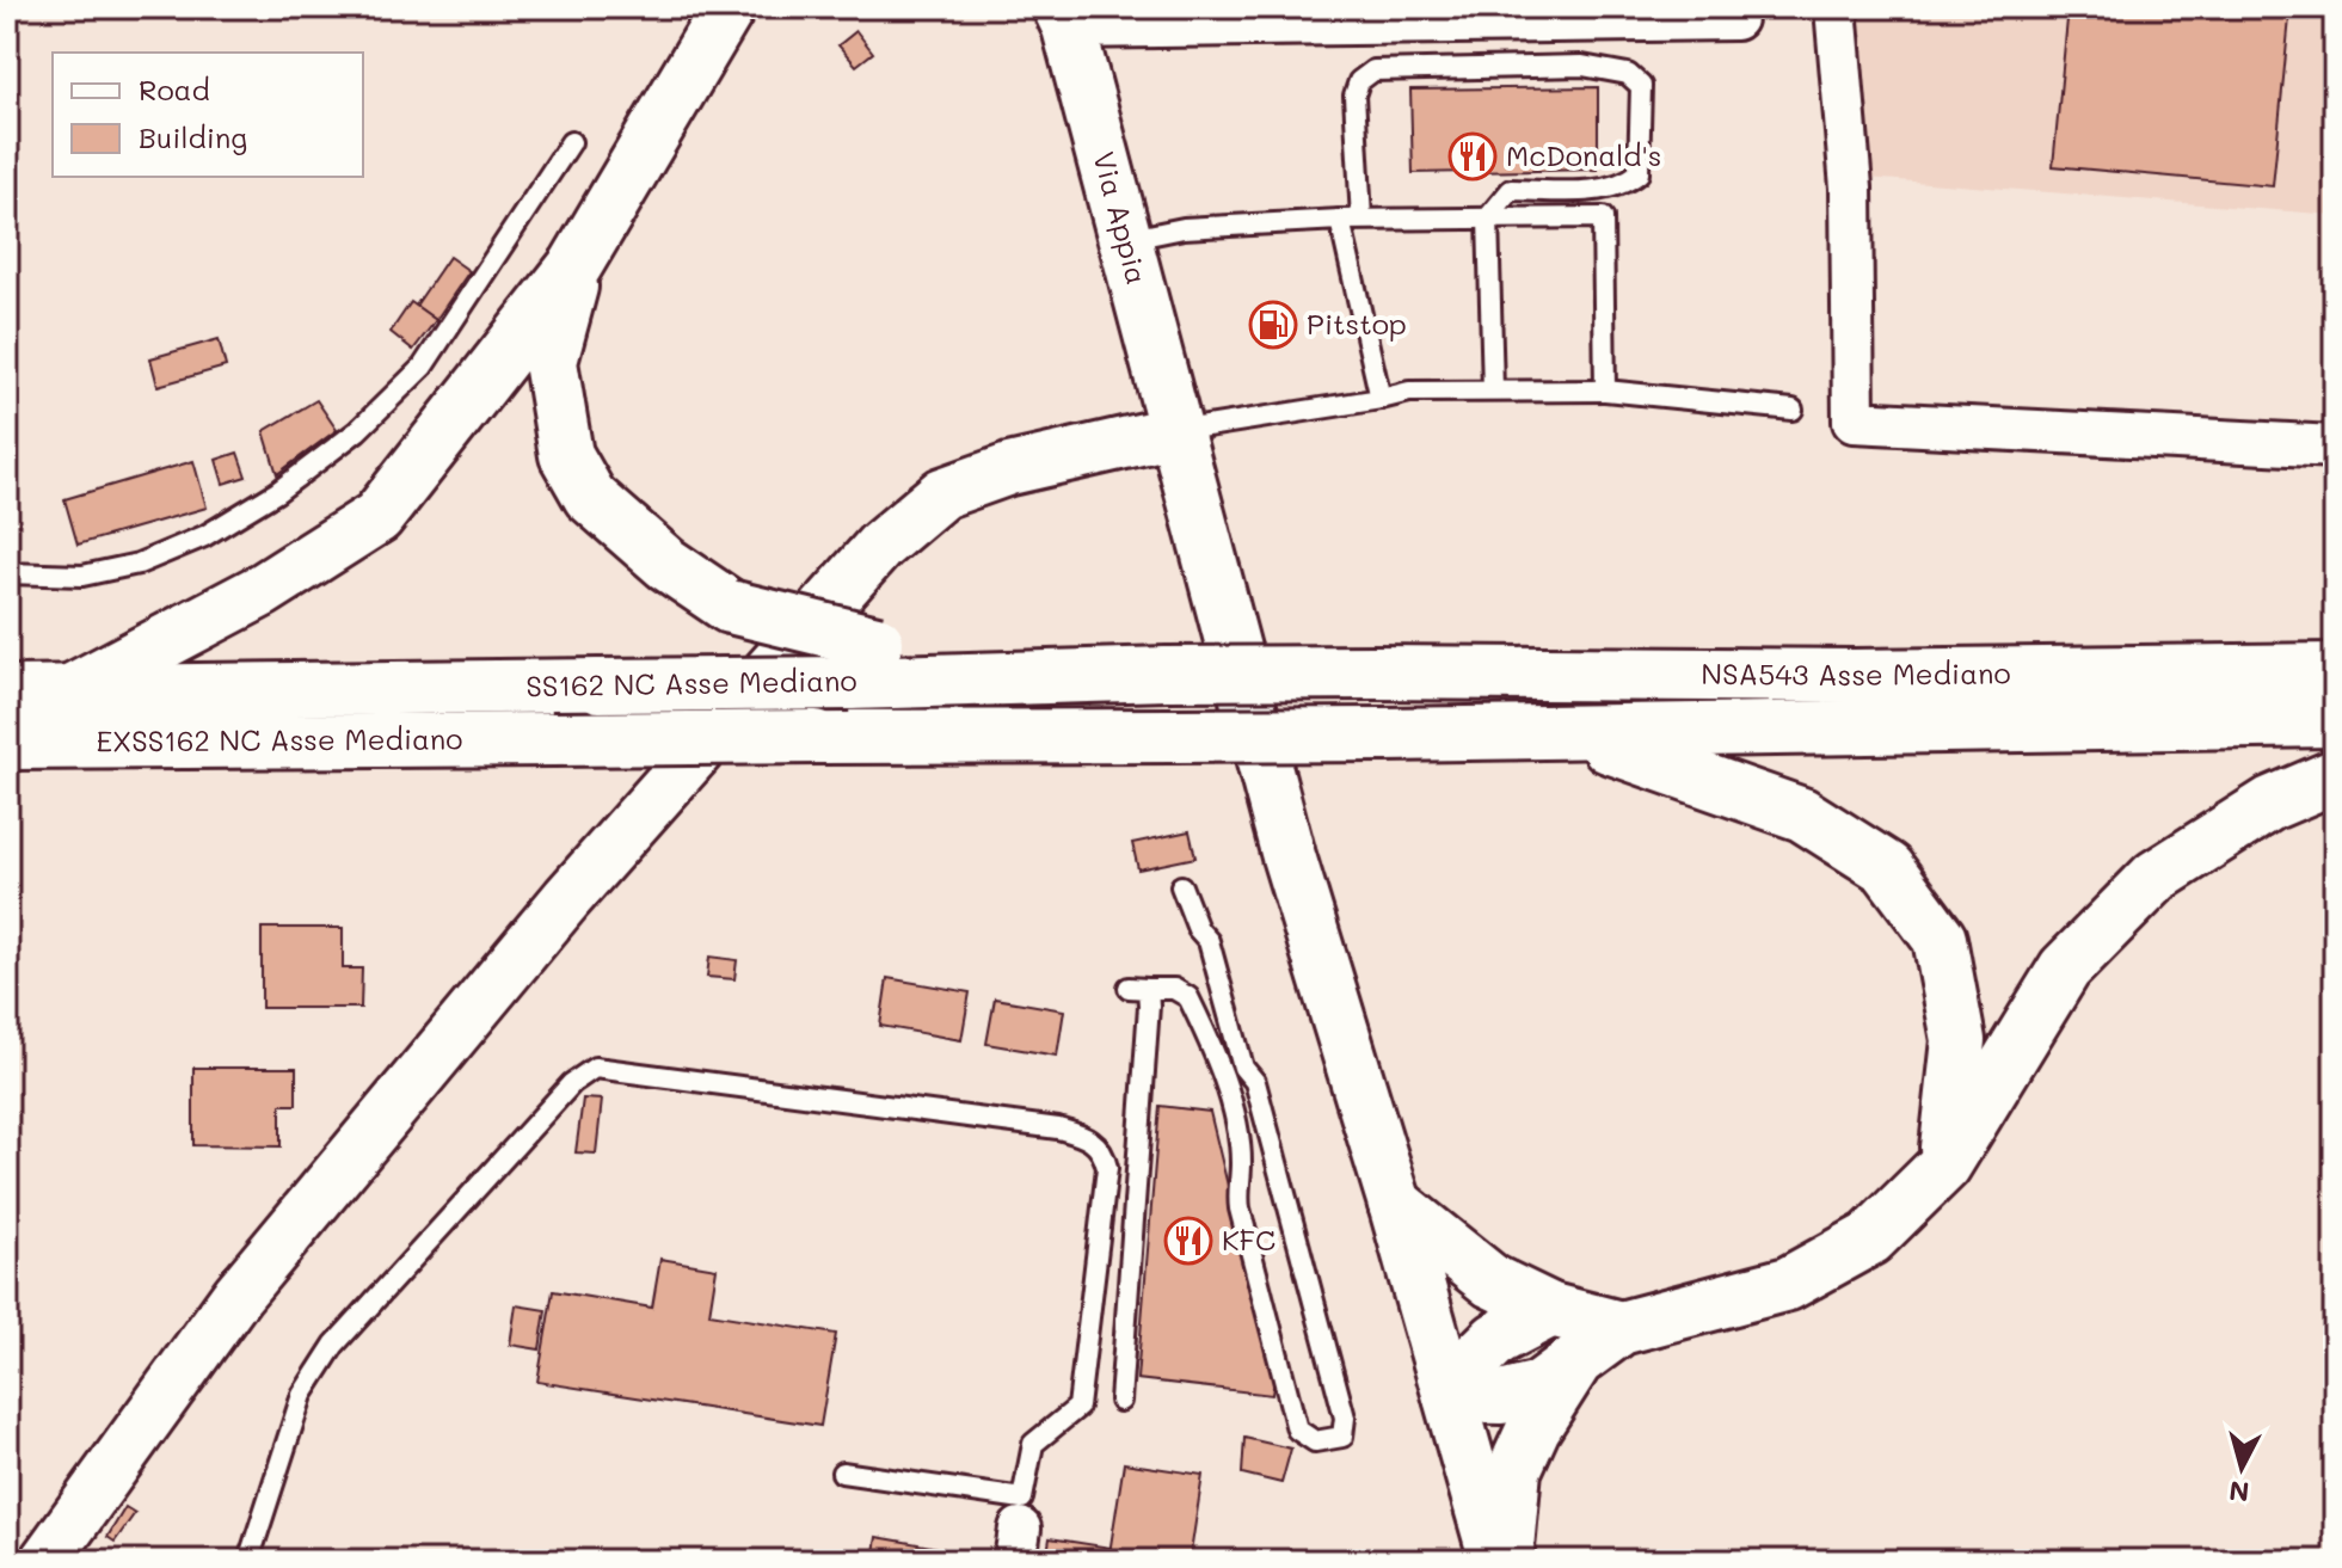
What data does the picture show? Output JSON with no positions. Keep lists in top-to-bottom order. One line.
{"streets":{"main road":["Via Appia","NSA543 Asse Mediano","SS162 NC Asse Mediano","EXSS162 NC Asse Mediano"]},"crossings":[["NSA543 Asse Mediano","SS162 NC Asse Mediano"],["SS162 NC Asse Mediano","EXSS162 NC Asse Mediano"]],"places":{"restaurant":["McDonald's","KFC"],"fuel station":["Pitstop"]},"legend":["Road","Building"],"north":"bottom"}
